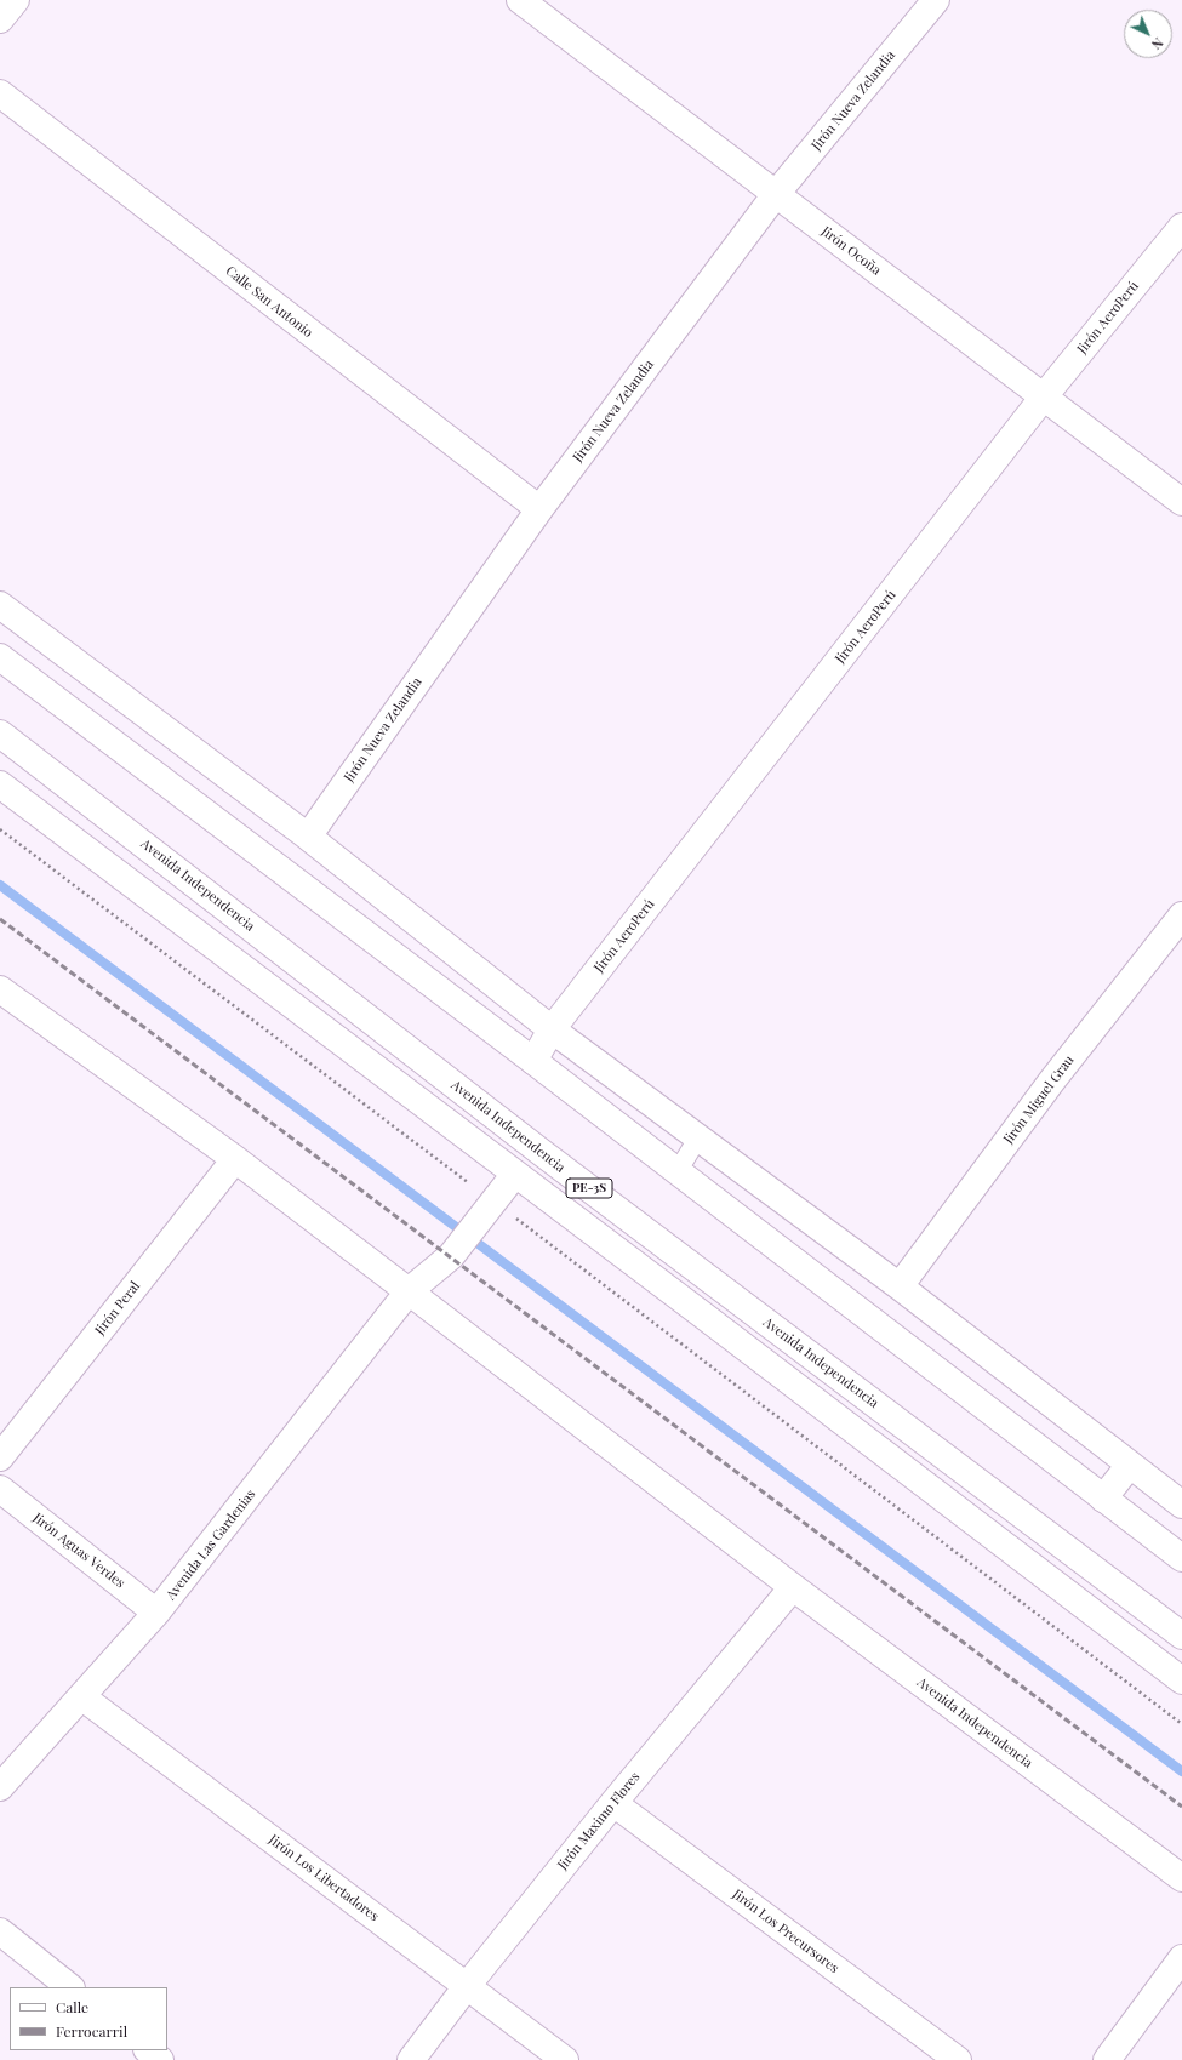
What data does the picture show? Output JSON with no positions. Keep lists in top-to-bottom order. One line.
{"streets":{"main road":["Jirón Nueva Zelandia","Jirón Ocoña","Calle San Antonio","Jirón AeroPerú","Avenida Independencia","Jirón Miguel Grau","PE-3S","Jirón Peral","Avenida Las Gardenias","Jirón Aguas Verdes","Jirón Maximo Flores","Jirón Los Libertadores","Jirón Los Precursores"]},"crossings":[["Jirón Nueva Zelandia","Jirón Ocoña"],["Jirón Nueva Zelandia","Calle San Antonio"],["Jirón Ocoña","Jirón AeroPerú"],["Avenida Independencia","Jirón Peral"],["Avenida Independencia","Avenida Las Gardenias"],["Avenida Independencia","Jirón Maximo Flores"],["Avenida Las Gardenias","Jirón Aguas Verdes"],["Avenida Las Gardenias","Jirón Los Libertadores"],["Jirón Maximo Flores","Jirón Los Libertadores"],["Jirón Maximo Flores","Jirón Los Precursores"]],"legend":["Calle","Ferrocarril"],"north":"bottom right"}
